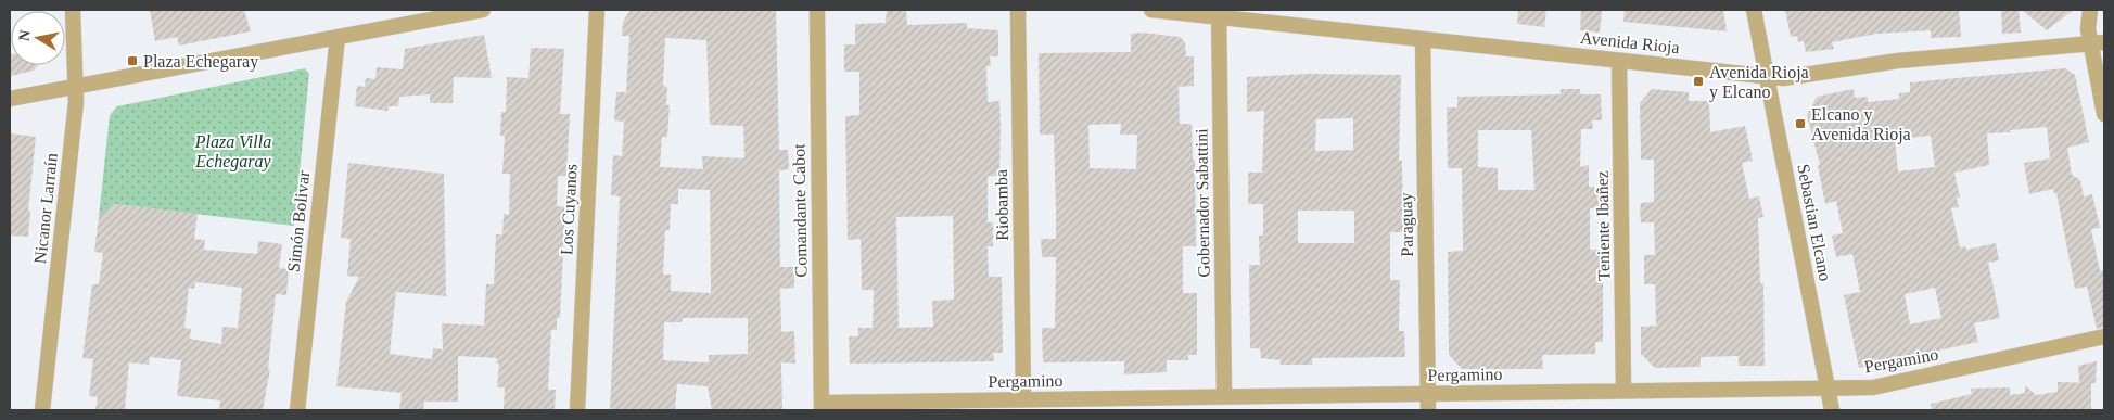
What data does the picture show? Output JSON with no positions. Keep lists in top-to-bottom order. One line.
{"streets":{"street":["Avenida Rioja","Gobernador Sabattini","Riobamba","Nicanor Larraín","Los Cuyanos","Comandante Cabot","Simón Bolivar","Sebastian Elcano","Paraguay","Teniente Ibañez","Pergamino"]},"crossings":[["Avenida Rioja","Gobernador Sabattini"],["Avenida Rioja","Sebastian Elcano"],["Avenida Rioja","Paraguay"],["Avenida Rioja","Teniente Ibañez"],["Gobernador Sabattini","Pergamino"],["Riobamba","Pergamino"],["Comandante Cabot","Pergamino"],["Sebastian Elcano","Pergamino"],["Paraguay","Pergamino"],["Teniente Ibañez","Pergamino"]],"parks":["Plaza Villa Echegaray"],"places":{"transit":["Plaza Echegaray","Avenida Rioja y Elcano","Elcano y Avenida Rioja"]},"north":"left"}
